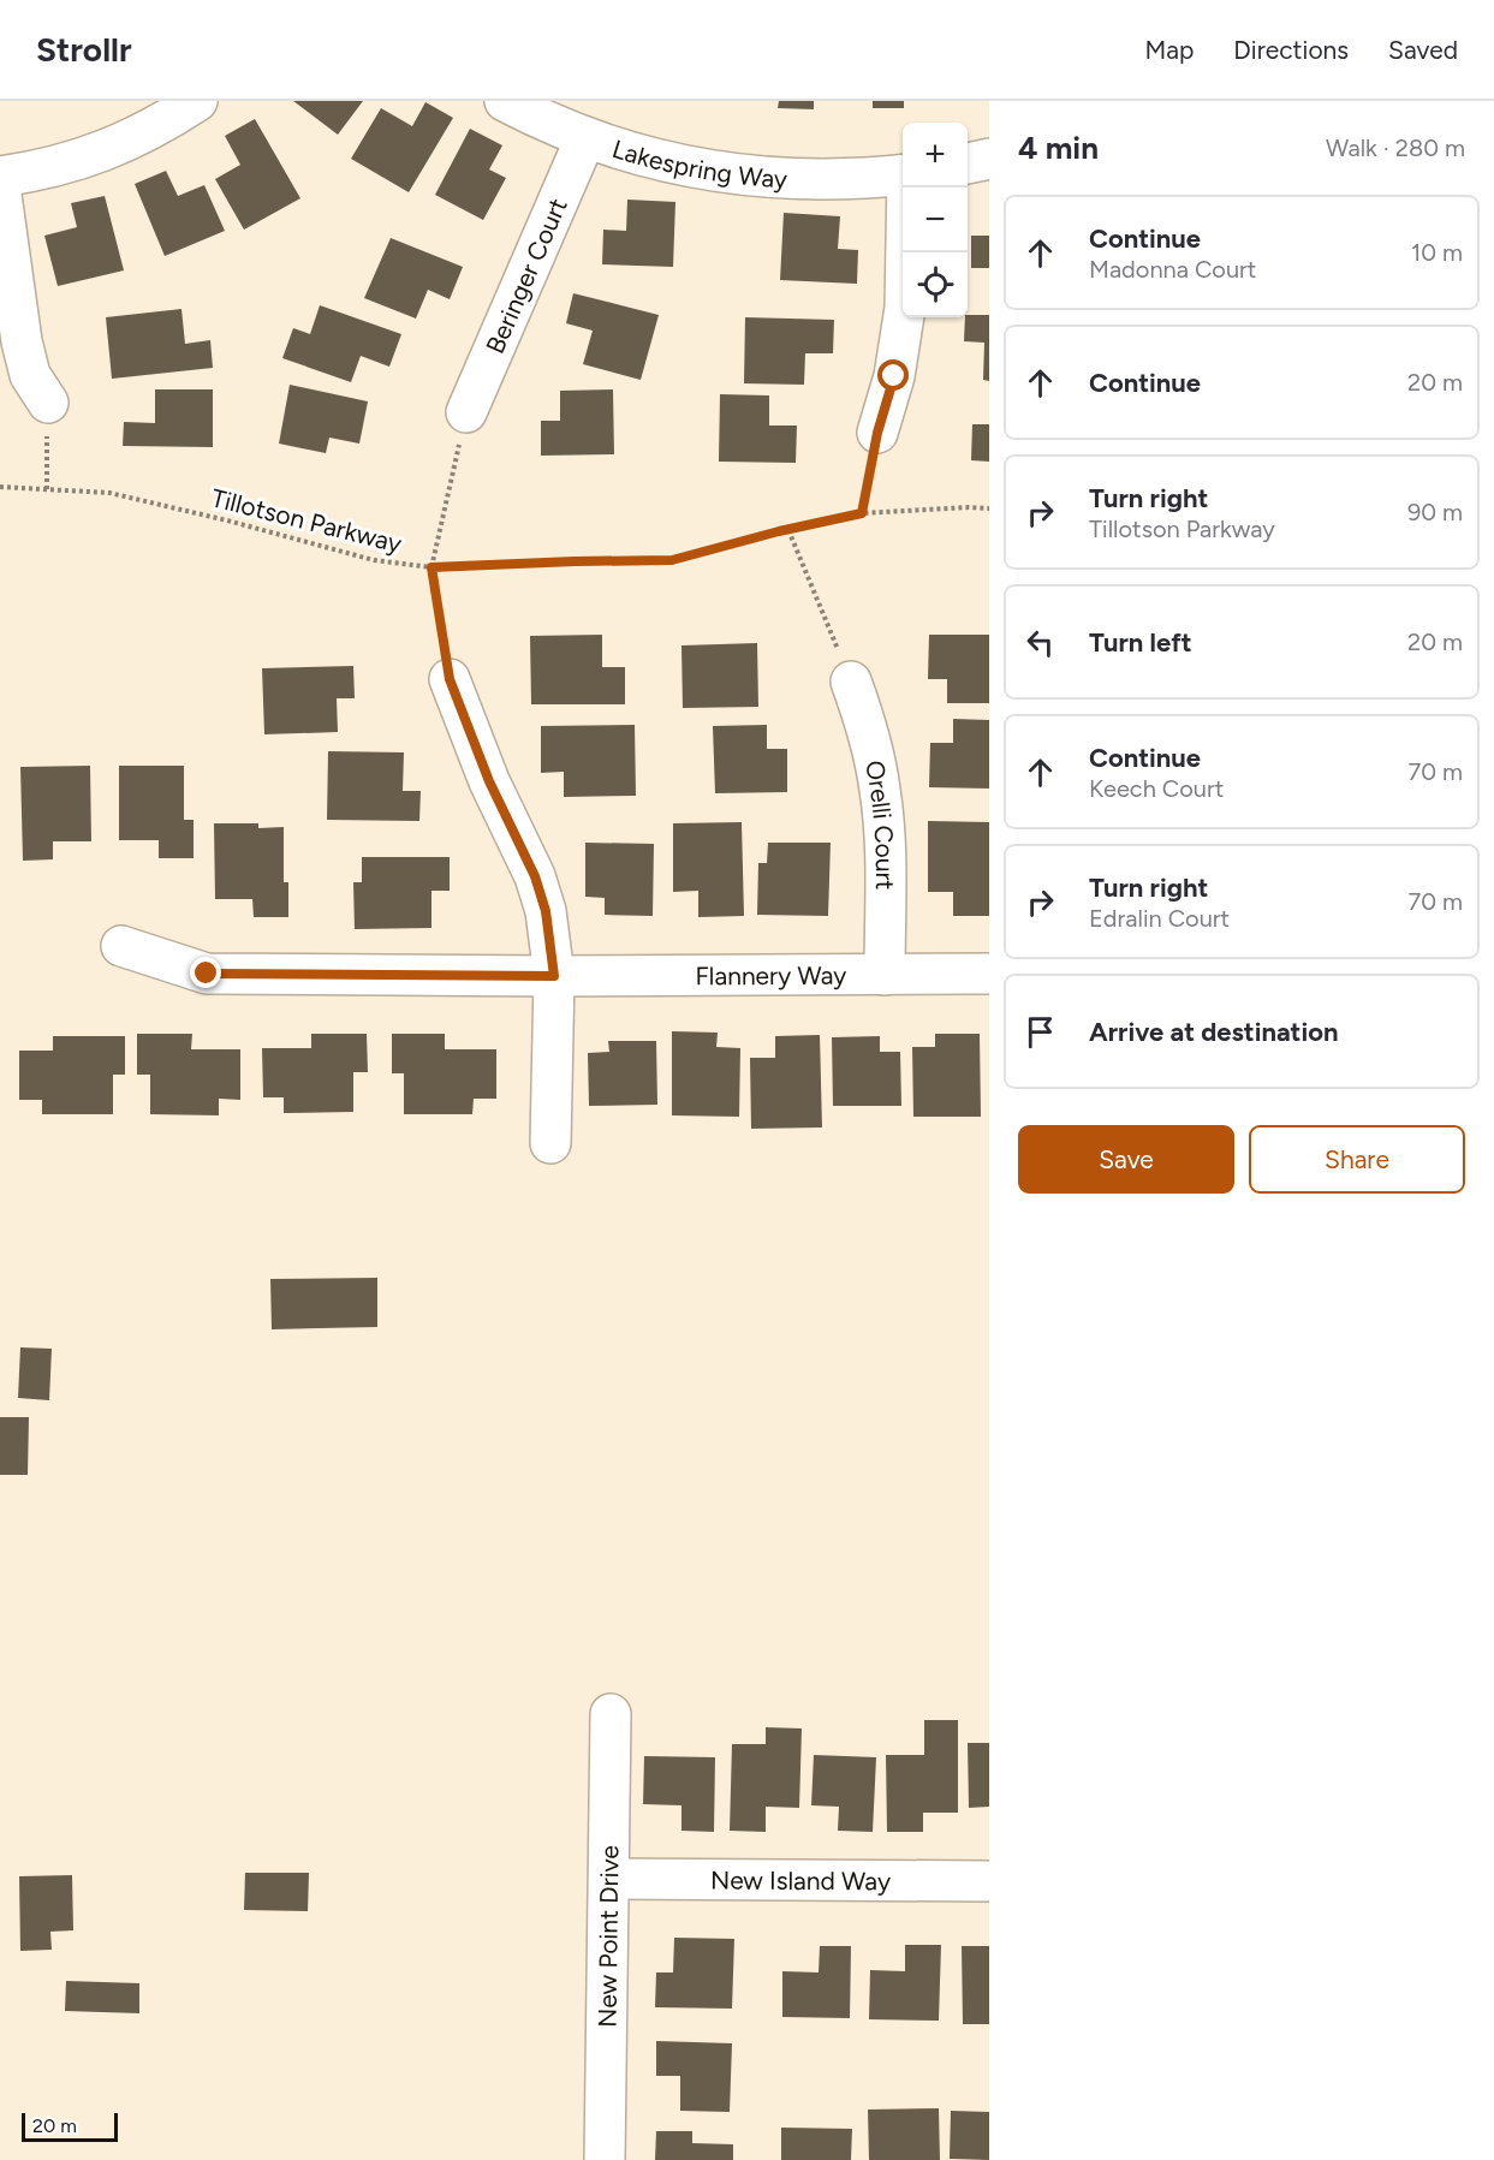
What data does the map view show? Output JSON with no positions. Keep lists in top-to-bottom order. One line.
{"streets":{"street":["Lakespring Way","Beringer Court","Orelli Court","Flannery Way","New Island Way","New Point Drive"],"path":["Tillotson Parkway"]},"crossings":[["Lakespring Way","Beringer Court"],["Orelli Court","Flannery Way"],["New Island Way","New Point Drive"]],"scale_bar":"20 m","page":{"header":"Strollr","nav":["Map","Directions","Saved"],"heading":["4 min","Walk · 280 m"],"map_buttons":["+","−"],"list":[["Continue","Madonna Court","10 m"],["Continue","20 m"],["Turn right","Tillotson Parkway","90 m"],["Turn left","20 m"],["Continue","Keech Court","70 m"],["Turn right","Edralin Court","70 m"],"Arrive at destination"],"buttons":["Save","Share"],"scale":"20 m"}}
